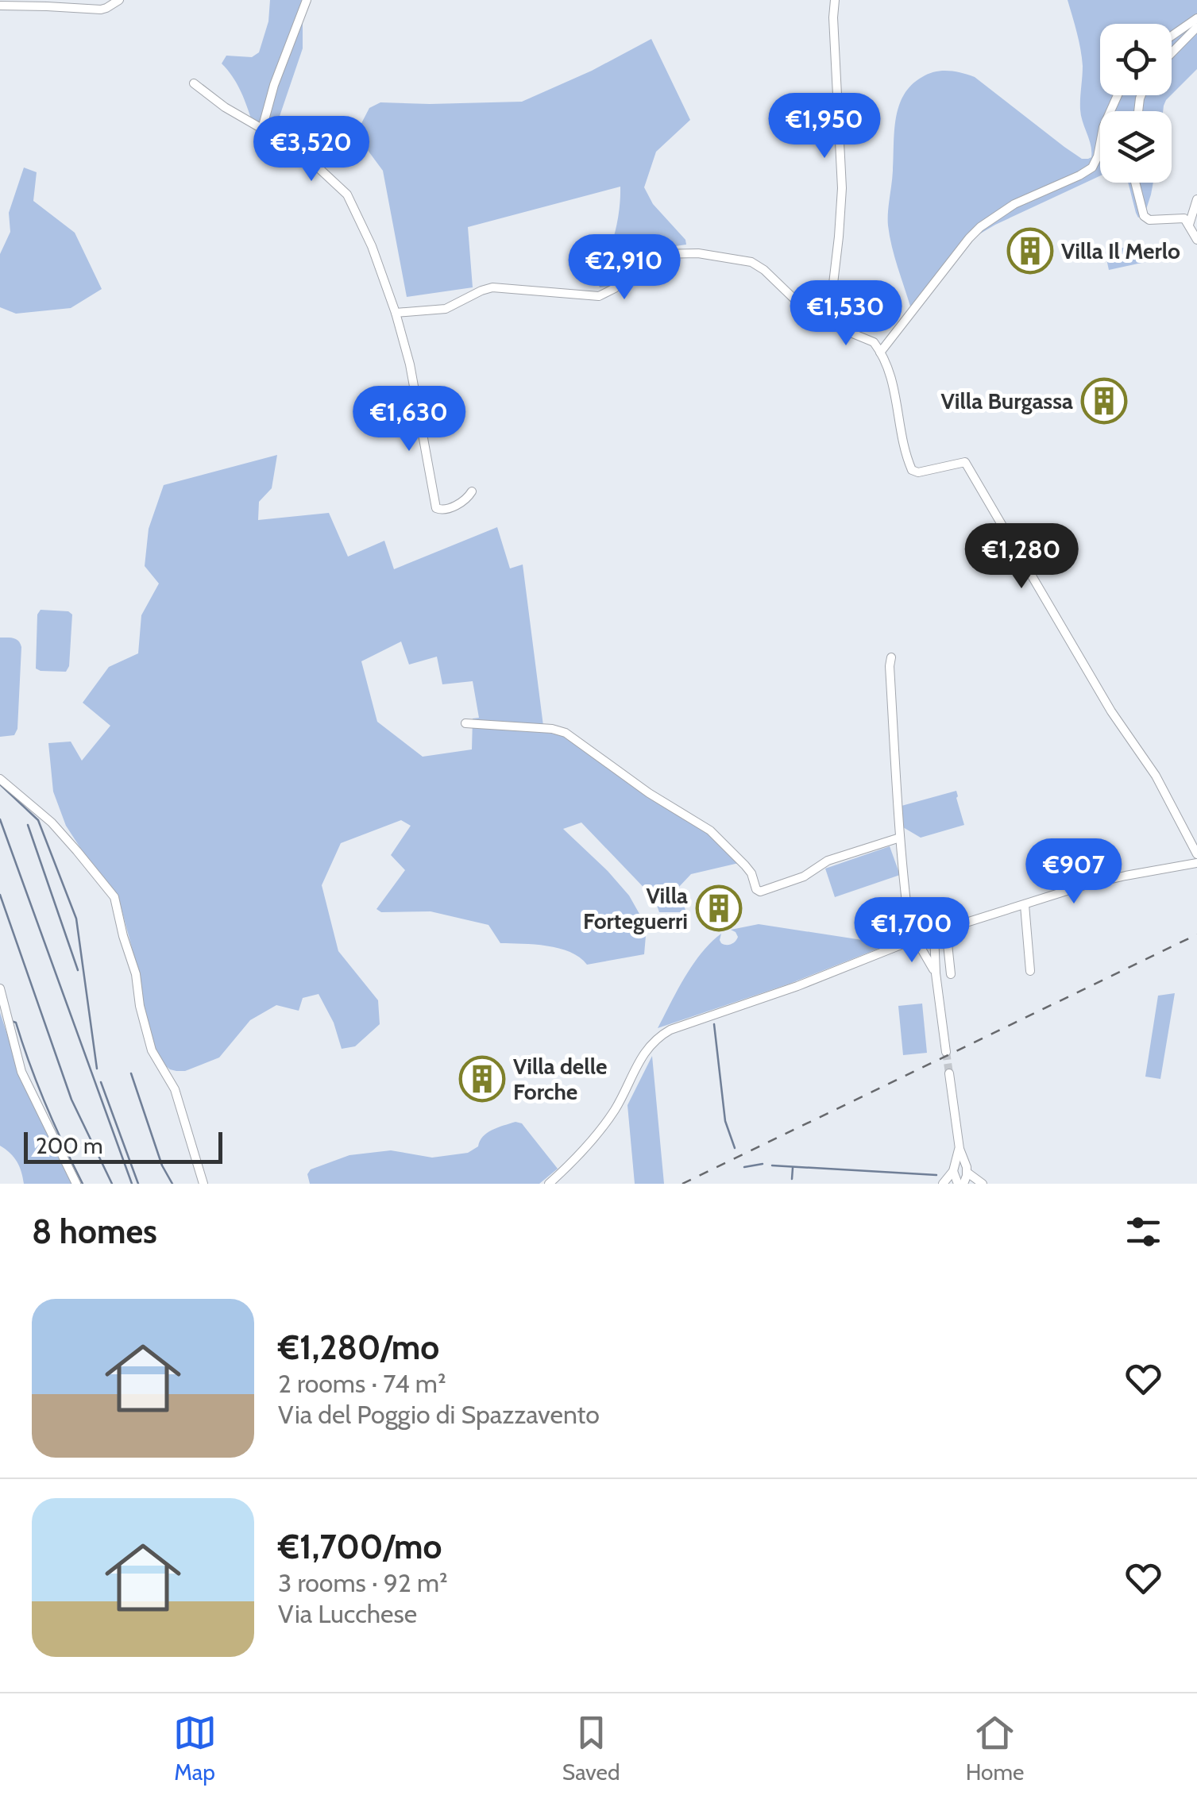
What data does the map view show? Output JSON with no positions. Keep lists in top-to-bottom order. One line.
{"places":{"building":["Villa Il Merlo","Villa Burgassa","Villa Forteguerri","Villa delle Forche"]},"scale_bar":"200 m","page":{"price":["€1,950","€3,520","€2,910","€1,530","€1,630","€1,280","€907","€1,700"],"scale":"200 m","heading":"8 homes","list":[{"name":"€1,280/mo","note":"2 rooms · 74 m² · Via del Poggio di Spazzavento"},{"name":"€1,700/mo","note":"3 rooms · 92 m² · Via Lucchese"}],"tabs":["Map","Saved","Home"]}}
